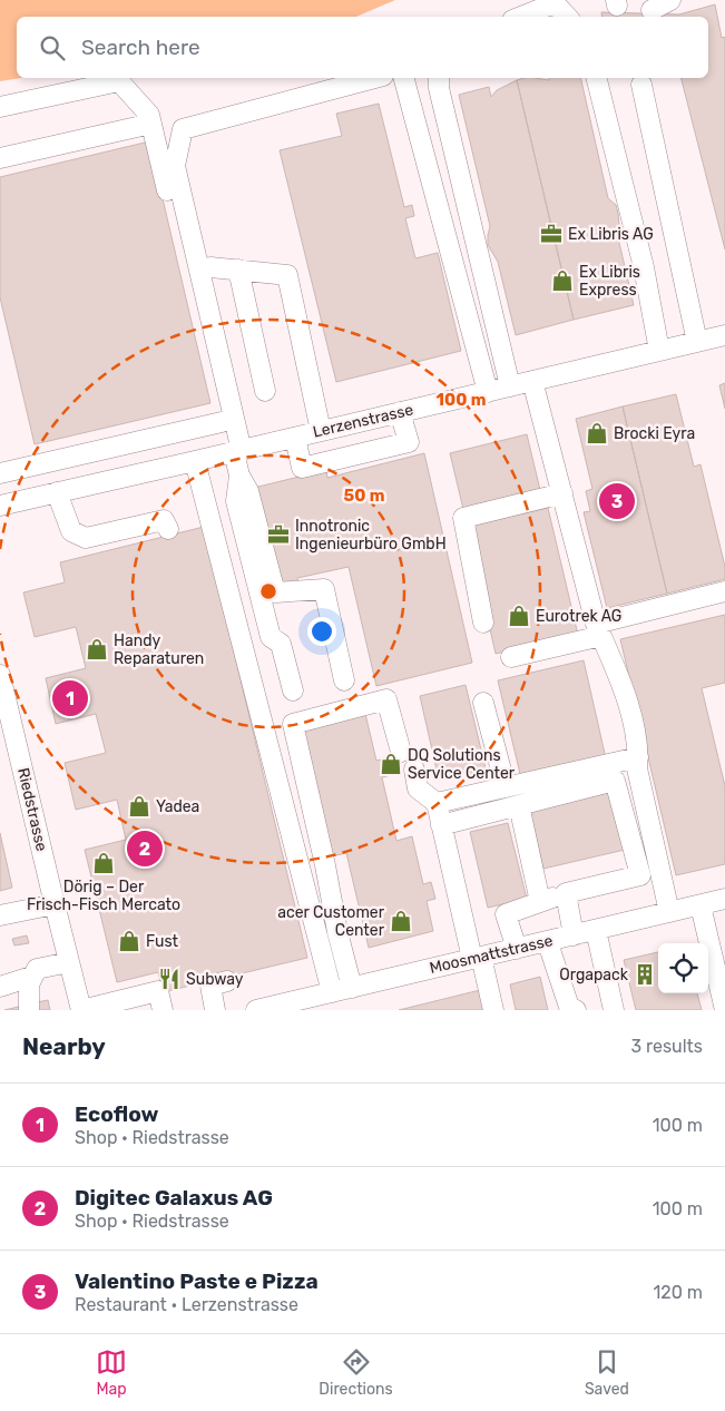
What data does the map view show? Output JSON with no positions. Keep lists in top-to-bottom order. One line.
{"streets":{"street":["Lerzenstrasse","Riedstrasse","Moosmattstrasse"]},"places":{"office":["Ex Libris AG","Innotronic Ingenieurbüro GmbH"],"shop":["Ex Libris Express","Brocki Eyra","Eurotrek AG","Handy Reparaturen","DQ Solutions Service Center","Yadea","Dörig – Der Frisch-Fisch Mercato","acer Customer Center","Fust"],"building":["Orgapack"],"restaurant":["Subway"]},"page":{"search":"Search here","pins":["3","1","2"],"heading":["Nearby","3 results"],"list":[{"mark":"1","name":"Ecoflow","note":"Shop · Riedstrasse","value":"100 m"},{"mark":"2","name":"Digitec Galaxus AG","note":"Shop · Riedstrasse","value":"100 m"},{"mark":"3","name":"Valentino Paste e Pizza","note":"Restaurant · Lerzenstrasse","value":"120 m"}],"nav":["Map","Directions","Saved"]},"rings":["100 m","50 m"]}
